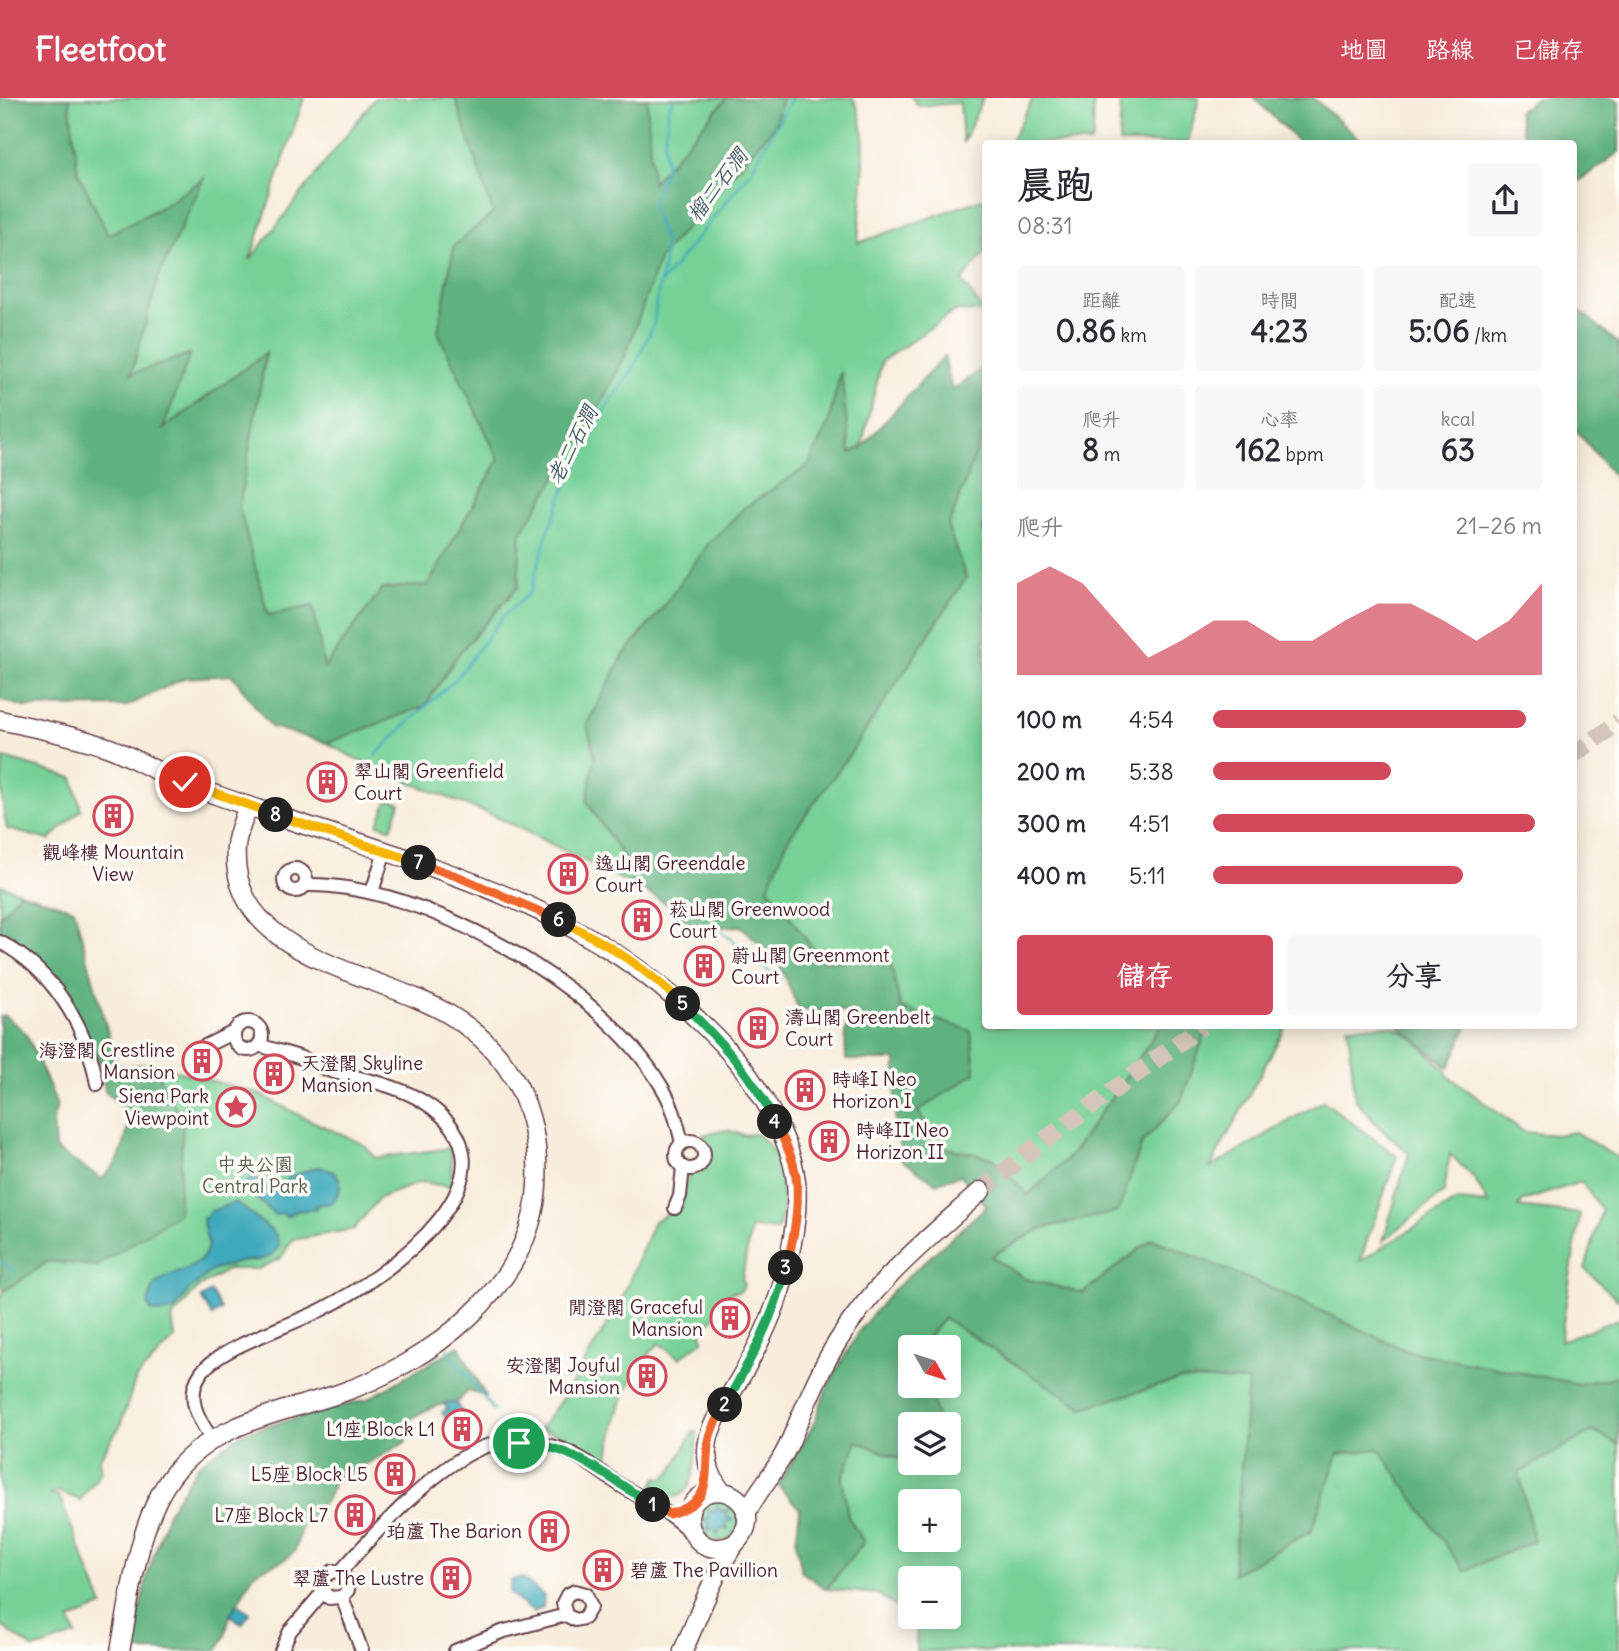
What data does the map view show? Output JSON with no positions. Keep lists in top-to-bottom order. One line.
{"water":["榴二石澗","老二石澗"],"parks":["中央公園 Central Park"],"places":{"building":["翠山閣 Greenfield Court","觀峰樓 Mountain View","逸山閣 Greendale Court","菘山閣 Greenwood Court","蔚山閣 Greenmont Court","濤山閣 Greenbelt Court","海澄閣 Crestline Mansion","天澄閣 Skyline Mansion","時峰I Neo Horizon I","時峰II Neo Horizon II","閒澄閣 Graceful Mansion","安澄閣 Joyful Mansion","L1座 Block L1","L5座 Block L5","L7座 Block L7","珀蘆 The Barion","碧蘆 The Pavillion","翠蘆 The Lustre"],"place":["Siena Park Viewpoint"]},"north":"bottom right","page":{"header":"Fleetfoot","nav":["地圖","路線","已儲存"],"heading":["晨跑","08:31"],"stats":[["距離","0.86 km"],["時間","4:23"],["配速","5:06 /km"],["爬升","8 m"],["心率","162 bpm"],["kcal","63"]],"chart":["爬升","21–26 m"],"list":[{"name":"100 m","note":"4:54"},{"name":"200 m","note":"5:38"},{"name":"300 m","note":"4:51"},{"name":"400 m","note":"5:11"}],"pins":["8","7","6","5","4","3","2","1"],"buttons":["儲存","分享"],"map_buttons":["+","−"]}}
